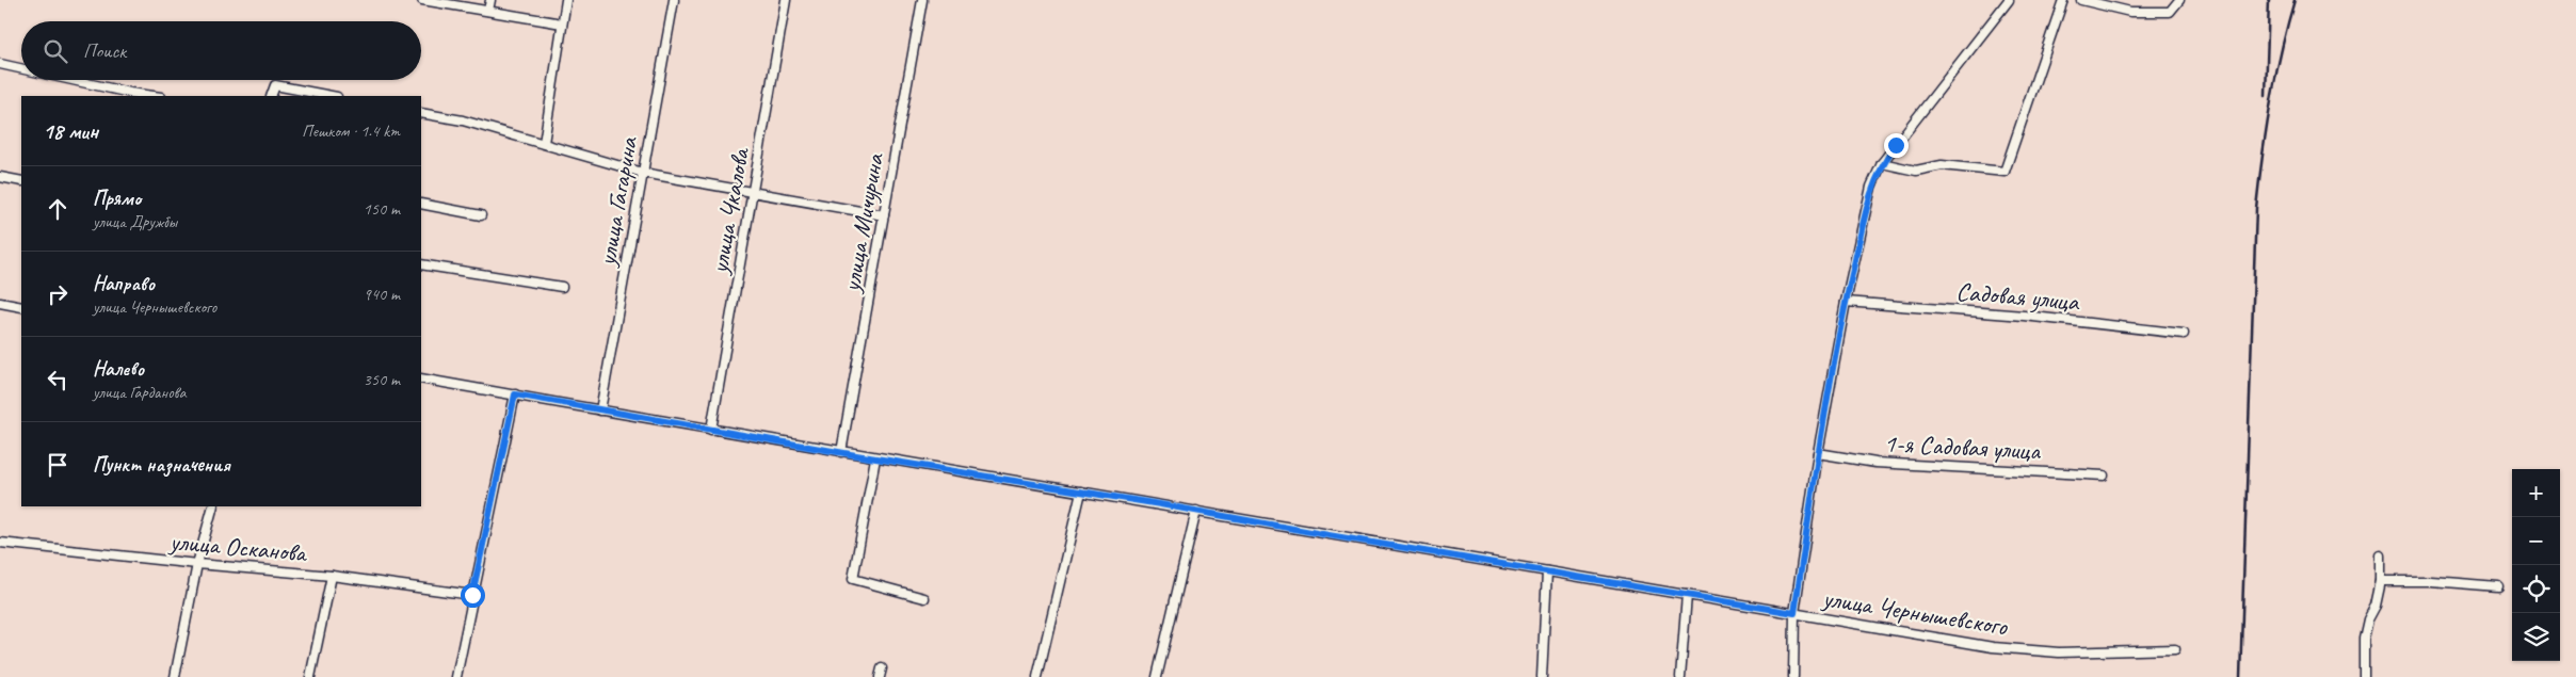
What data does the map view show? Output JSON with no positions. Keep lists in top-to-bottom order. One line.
{"streets":{"street":["улица Гагарина","улица Чкалова","улица Мичурина","Садовая улица","1-я Садовая улица","улица Осканова","улица Чернышевского"]},"crossings":[["улица Гагарина","улица Чернышевского"],["улица Чкалова","улица Чернышевского"],["улица Мичурина","улица Чернышевского"]],"page":{"search":"Поиск","heading":["18 мин","Пешком · 1.4 km"],"list":[["Прямо","улица Дружбы","150 m"],["Направо","улица Чернышевского","940 m"],["Налево","улица Гарданова","350 m"],"Пункт назначения"],"map_buttons":["+","−"]}}
